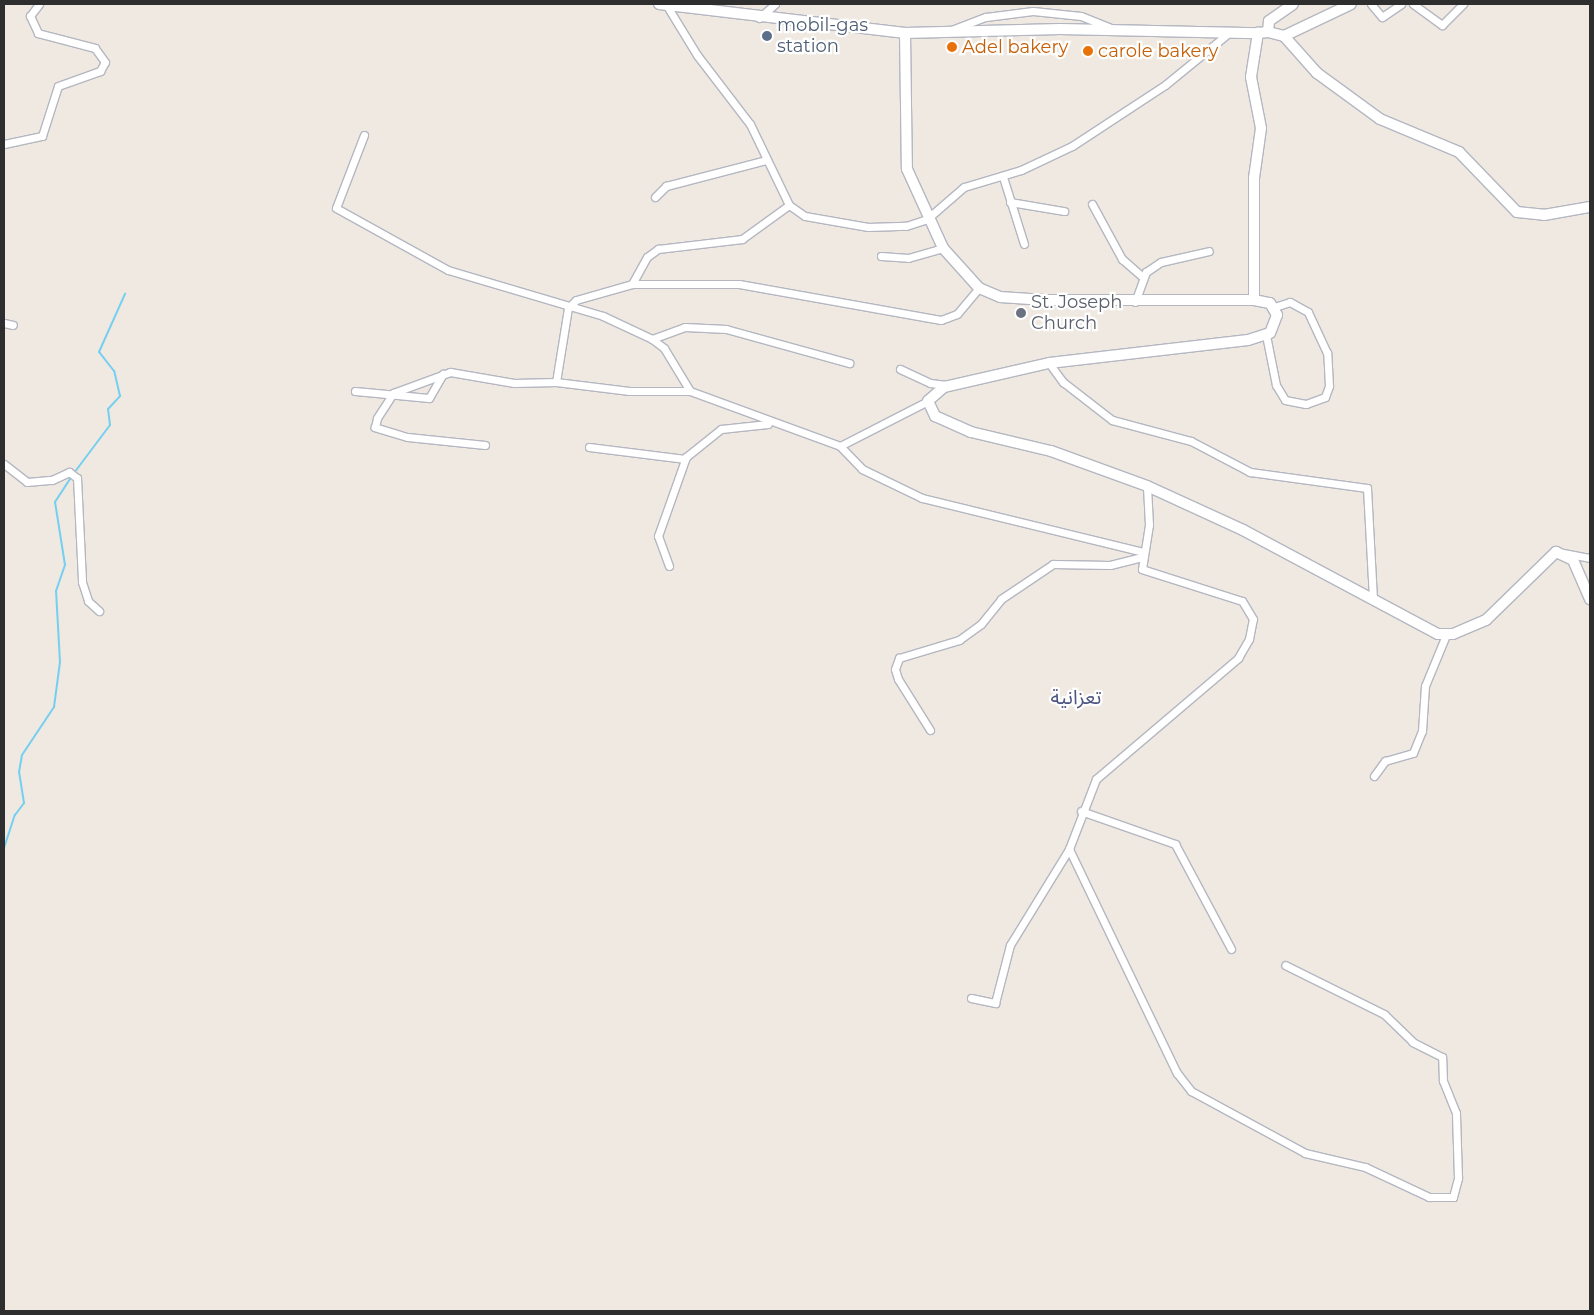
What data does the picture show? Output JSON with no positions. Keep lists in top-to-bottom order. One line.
{"districts":["تعزانية"],"places":["mobil-gas station","Adel bakery","carole bakery","St. Joseph Church"]}
